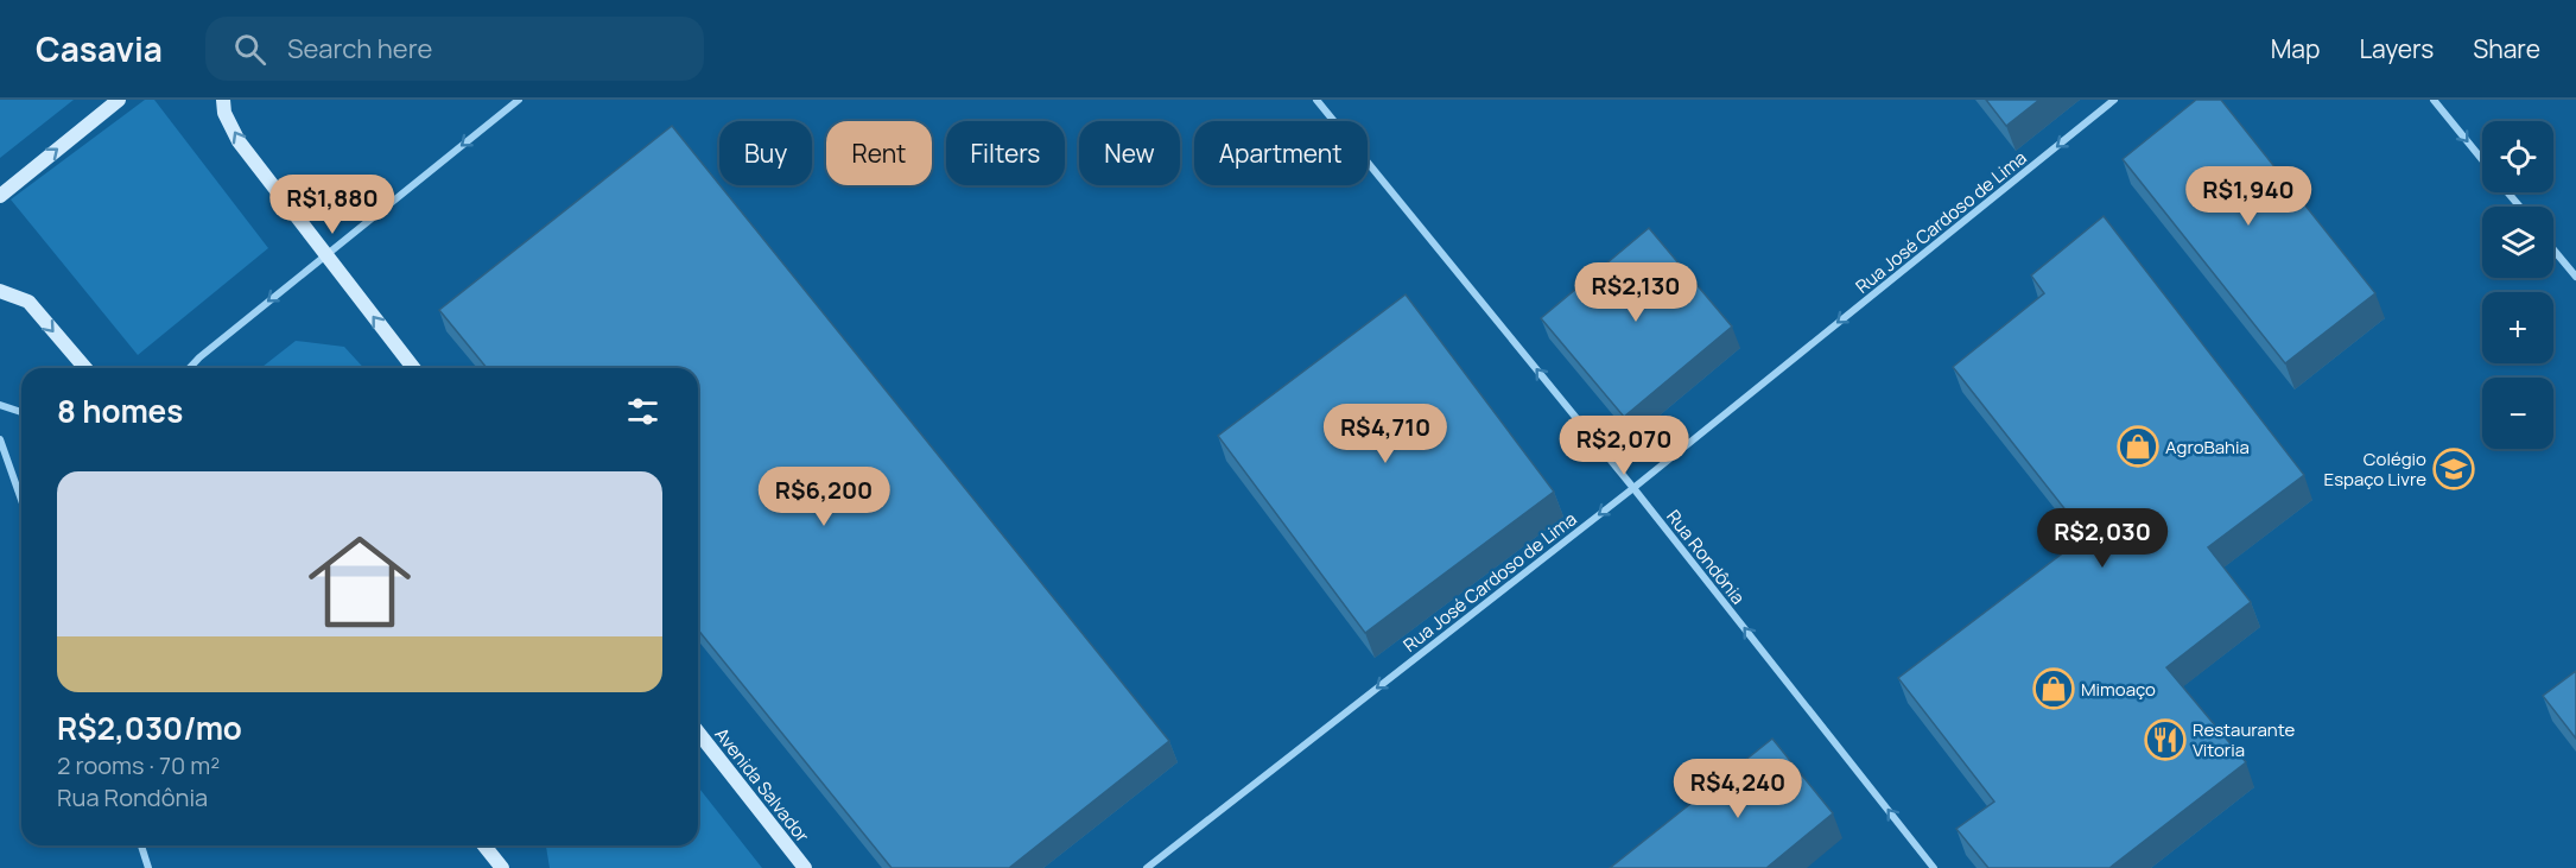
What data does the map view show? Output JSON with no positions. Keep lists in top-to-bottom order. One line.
{"streets":{"main road":["Avenida Salvador"],"street":["Rua José Cardoso de Lima","Rua Rondônia"]},"crossings":[["Rua José Cardoso de Lima","Rua Rondônia"]],"one_way":["Rua José Cardoso de Lima","Rua Rondônia"],"places":{"shop":["AgroBahia","Mimoaço"],"school or university":["Colégio Espaço Livre"],"restaurant":["Restaurante Vitoria"]},"page":{"header":"Casavia","search":"Search here","nav":["Map","Layers","Share"],"map_buttons":["+","−"],"chip":["Buy","Rent","Filters","New","Apartment"],"price":["R$1,940","R$1,880","R$2,130","R$4,710","R$2,070","R$6,200","R$2,030","R$4,240"],"heading":"8 homes","list":[{"name":"R$2,030/mo","note":"2 rooms · 70 m² · Rua Rondônia"}]}}
